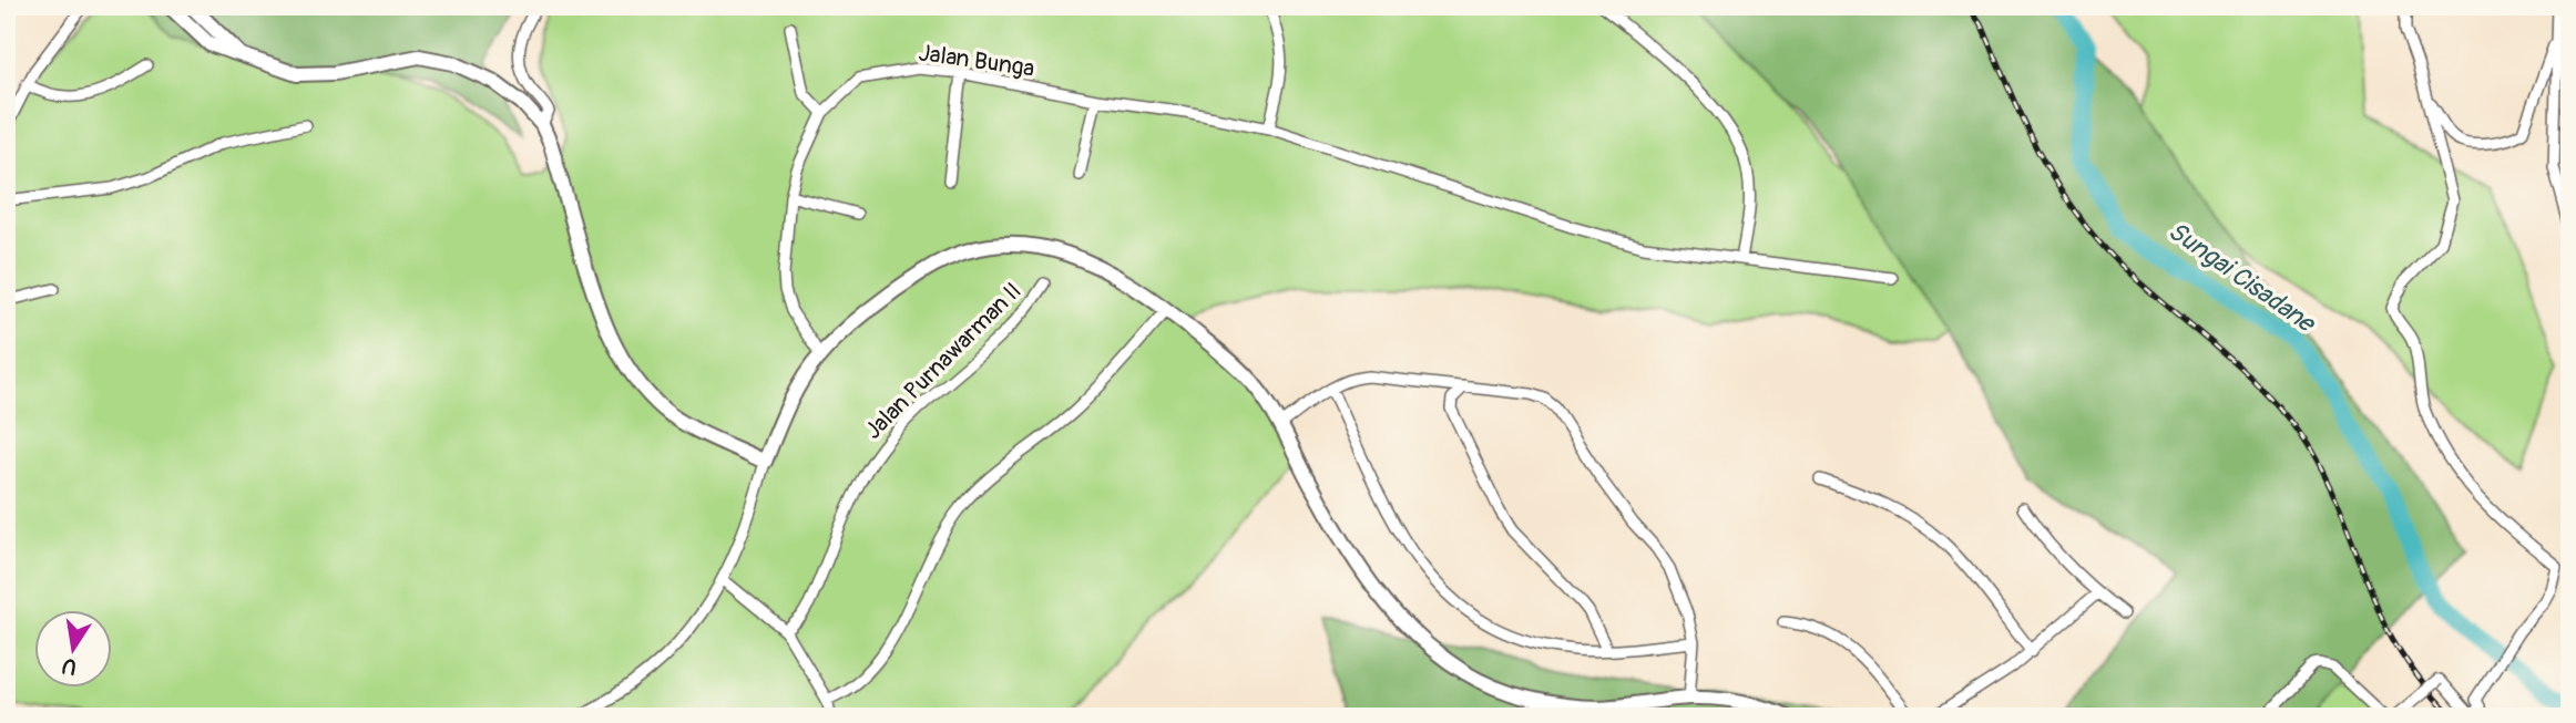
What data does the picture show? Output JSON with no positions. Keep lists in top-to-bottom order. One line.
{"streets":{"street":["Jalan Bunga","Jalan Purnawarman II"]},"water":["Sungai Cisadane"],"north":"bottom"}
